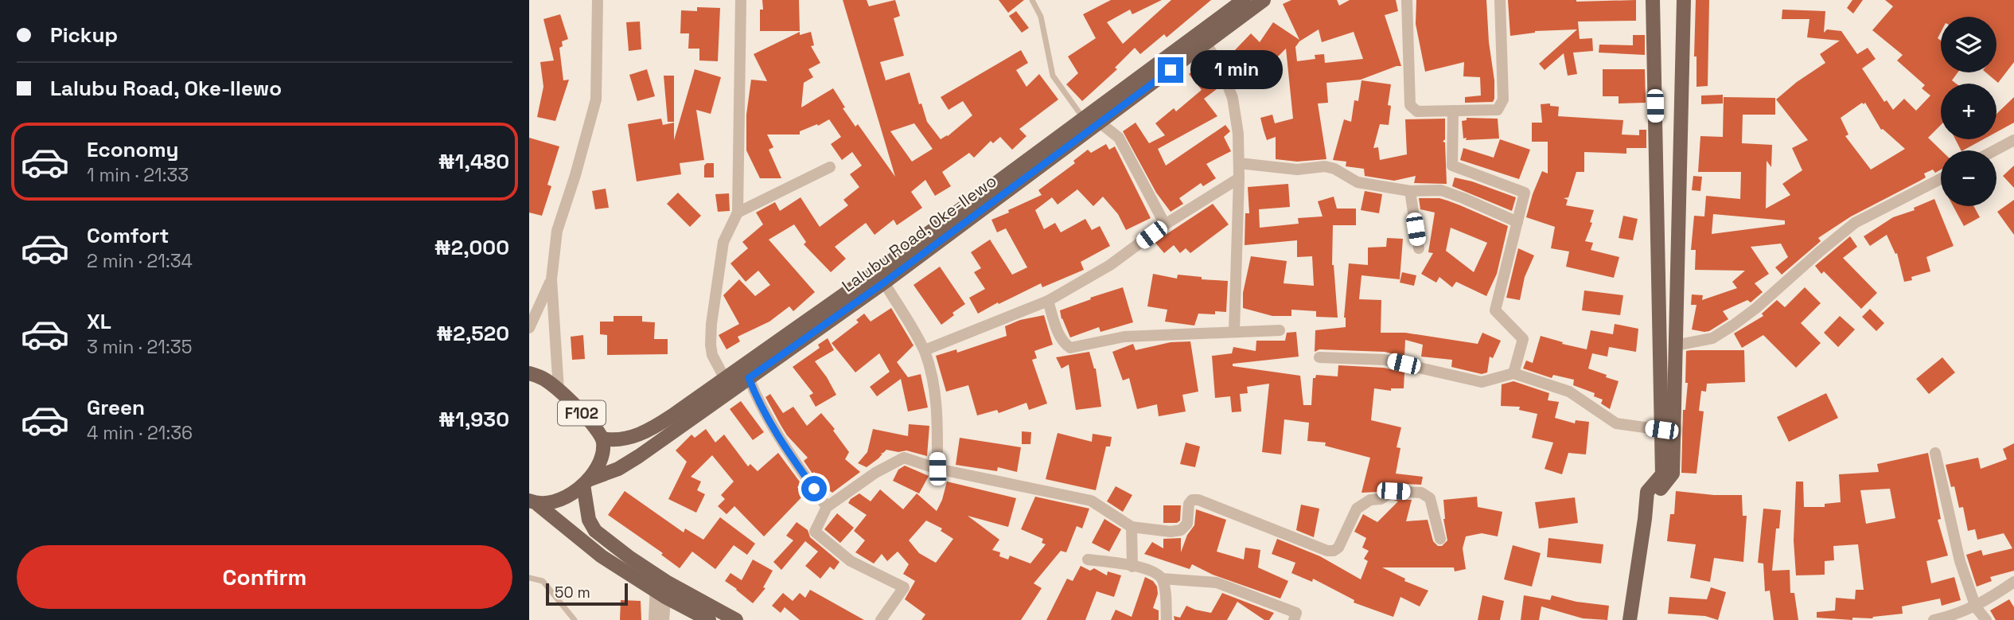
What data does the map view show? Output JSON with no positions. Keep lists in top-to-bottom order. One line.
{"streets":{"main road":["Lalubu Road, Oke-Ilewo","F102"]},"crossings":[["Lalubu Road, Oke-Ilewo","F102"]],"scale_bar":"50 m","page":{"banner":["Pickup","Lalubu Road, Oke-Ilewo"],"map_buttons":["+","−"],"bubble":"1 min","list":[{"name":"Economy","note":"1 min · 21:33","value":"₦1,480"},{"name":"Comfort","note":"2 min · 21:34","value":"₦2,000"},{"name":"XL","note":"3 min · 21:35","value":"₦2,520"},{"name":"Green","note":"4 min · 21:36","value":"₦1,930"}],"buttons":"Confirm","scale":"50 m"}}
